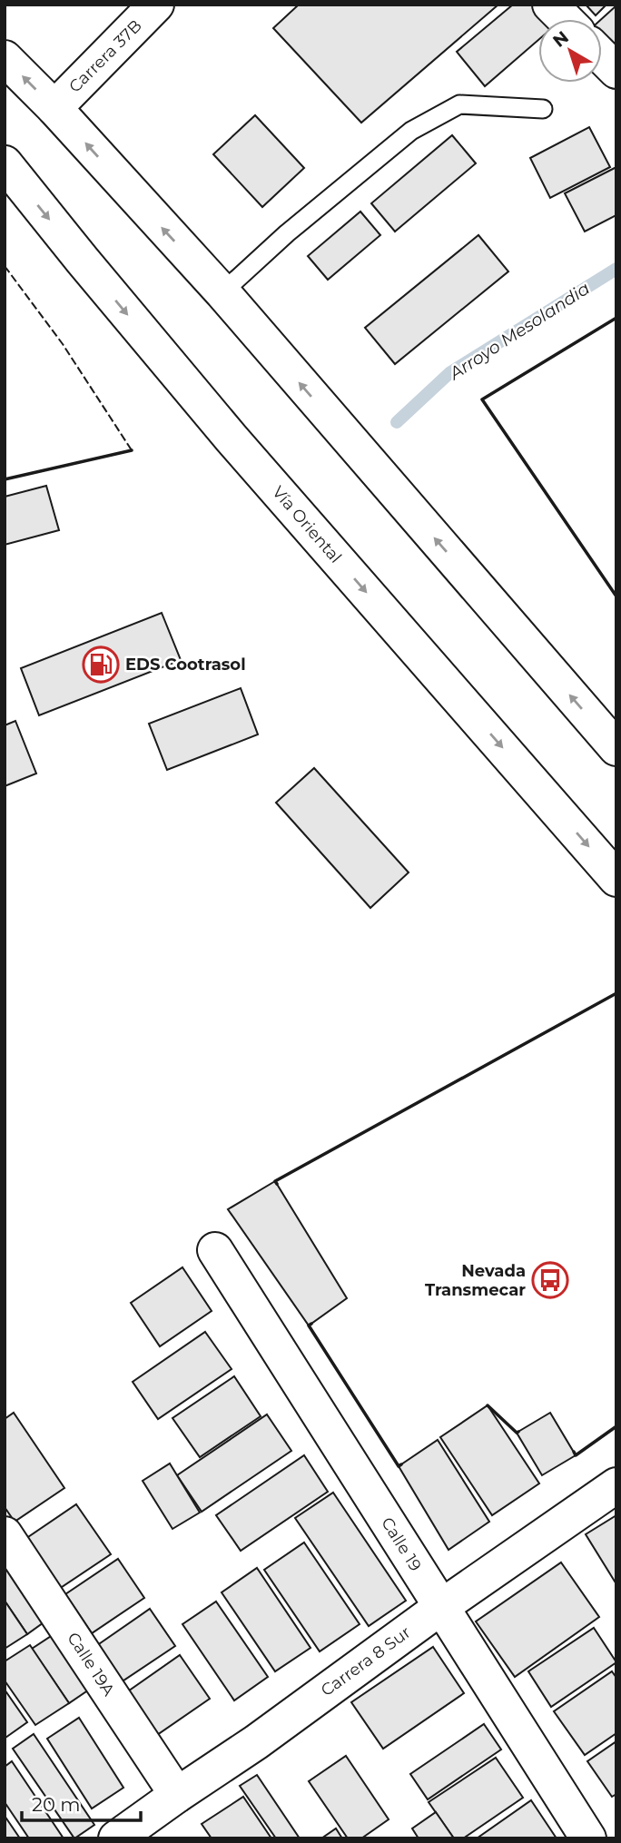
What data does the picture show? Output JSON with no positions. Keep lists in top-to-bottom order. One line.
{"streets":{"main road":["Carrera 37B","Vía Oriental","Calle 19","Carrera 8 Sur","Calle 19A"]},"crossings":[["Calle 19","Carrera 8 Sur"],["Carrera 8 Sur","Calle 19A"]],"water":["Arroyo Mesolandia"],"places":{"fuel station":["EDS Cootrasol"],"bus stop":["Nevada Transmecar"]},"scale_bar":"20 m","north":"top left"}
